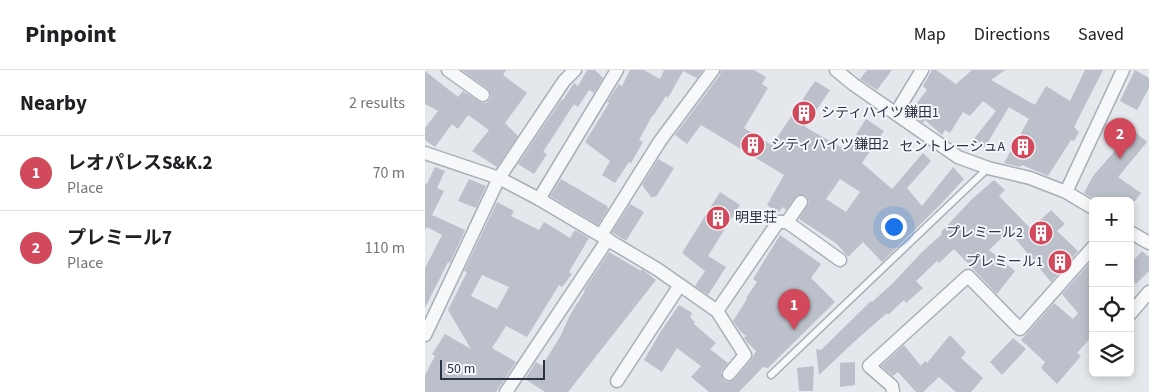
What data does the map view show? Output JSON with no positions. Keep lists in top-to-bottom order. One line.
{"places":{"building":["シティハイツ鎌田1","シティハイツ鎌田2","セントレーシュA","明里荘","プレミール2","プレミール1"]},"scale_bar":"50 m","page":{"header":"Pinpoint","nav":["Map","Directions","Saved"],"heading":["Nearby","2 results"],"pins":["2","1"],"list":[{"mark":"1","name":"レオパレスS&K.2","note":"Place","value":"70 m"},{"mark":"2","name":"プレミール7","note":"Place","value":"110 m"}],"map_buttons":["+","−"],"scale":"50 m"}}
